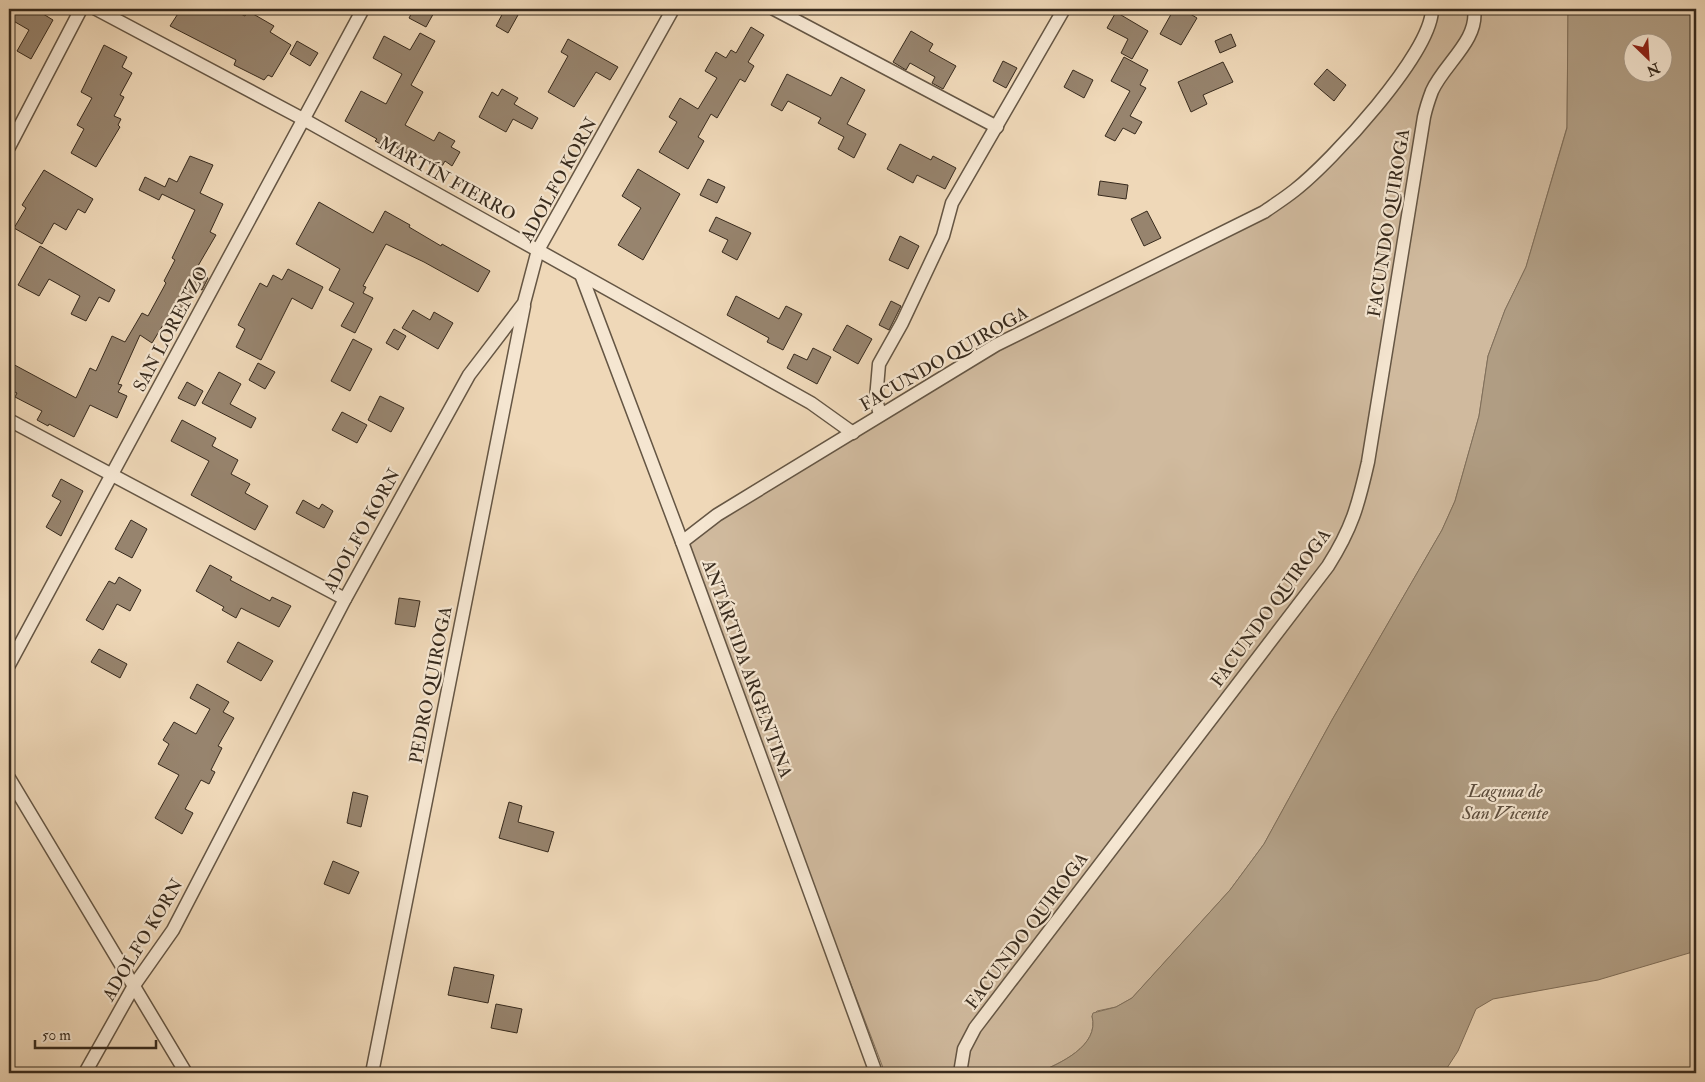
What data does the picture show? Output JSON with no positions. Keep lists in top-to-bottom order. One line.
{"streets":{"street":["MARTÍN FIERRO","ADOLFO KORN","FACUNDO QUIROGA","SAN LORENZO","ANTÁRTIDA ARGENTINA","PEDRO QUIROGA"]},"crossings":[["MARTÍN FIERRO","ADOLFO KORN"],["MARTÍN FIERRO","FACUNDO QUIROGA"],["MARTÍN FIERRO","SAN LORENZO"],["MARTÍN FIERRO","ANTÁRTIDA ARGENTINA"],["ADOLFO KORN","PEDRO QUIROGA"],["FACUNDO QUIROGA","ANTÁRTIDA ARGENTINA"]],"water":["Laguna de San Vicente"],"scale_bar":"50 m","north":"bottom right"}
